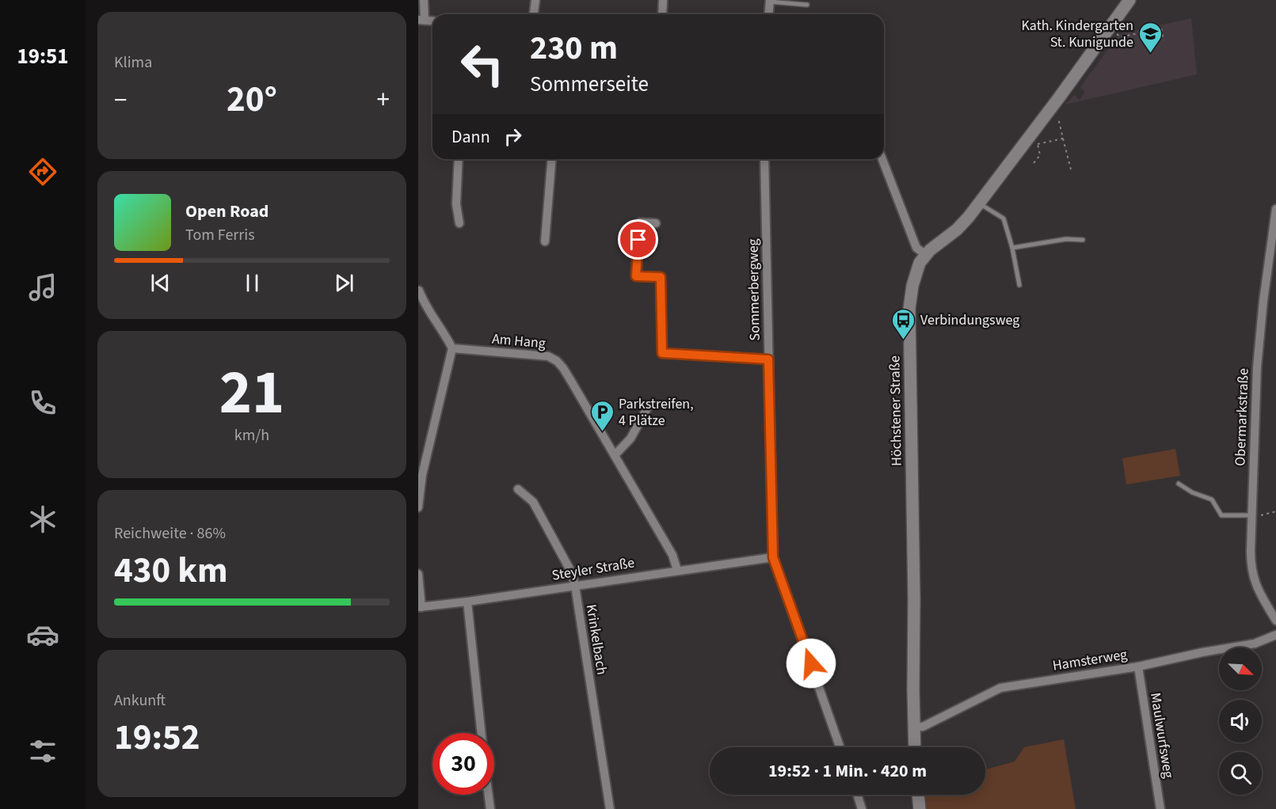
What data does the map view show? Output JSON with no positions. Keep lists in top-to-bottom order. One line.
{"streets":{"main road":["Höchstener Straße"],"street":["Sommerbergweg","Am Hang","Obermarkstraße","Steyler Straße","Krinkelbach","Hamsterweg","Maulwurfsweg"]},"crossings":[["Sommerbergweg","Steyler Straße"],["Am Hang","Steyler Straße"],["Höchstener Straße","Hamsterweg"],["Steyler Straße","Krinkelbach"],["Hamsterweg","Maulwurfsweg"]],"places":{"school or university":["Kath. Kindergarten St. Kunigunde"],"bus stop":["Verbindungsweg"],"parking":["Parkstreifen, 4 Plätze"]},"north":"bottom right","page":{"tabs":"19:51","tile":["Klima",["21","km/h"],["Reichweite · 86%","430 km"],["Ankunft","19:52"]],"turn":["230 m","Sommerseite"],"heat":["−","20°","+"],"then":"Dann","song":["Open Road","Tom Ferris"],"limit":"30","trip":"19:52 · 1 Min. · 420 m"}}
